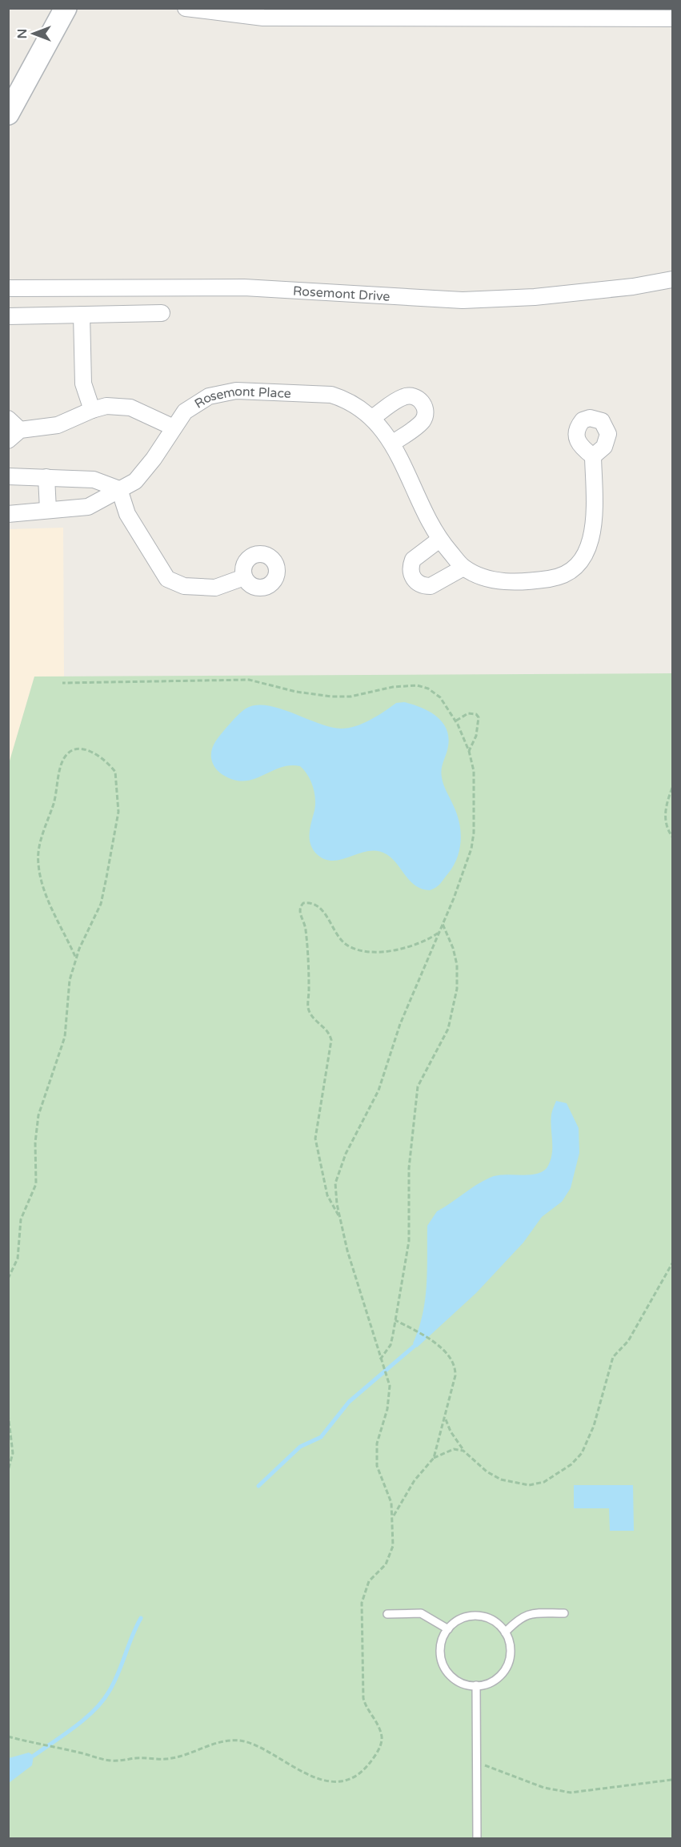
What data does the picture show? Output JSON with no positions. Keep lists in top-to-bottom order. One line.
{"streets":{"street":["Rosemont Drive","Rosemont Place"]},"north":"left"}
